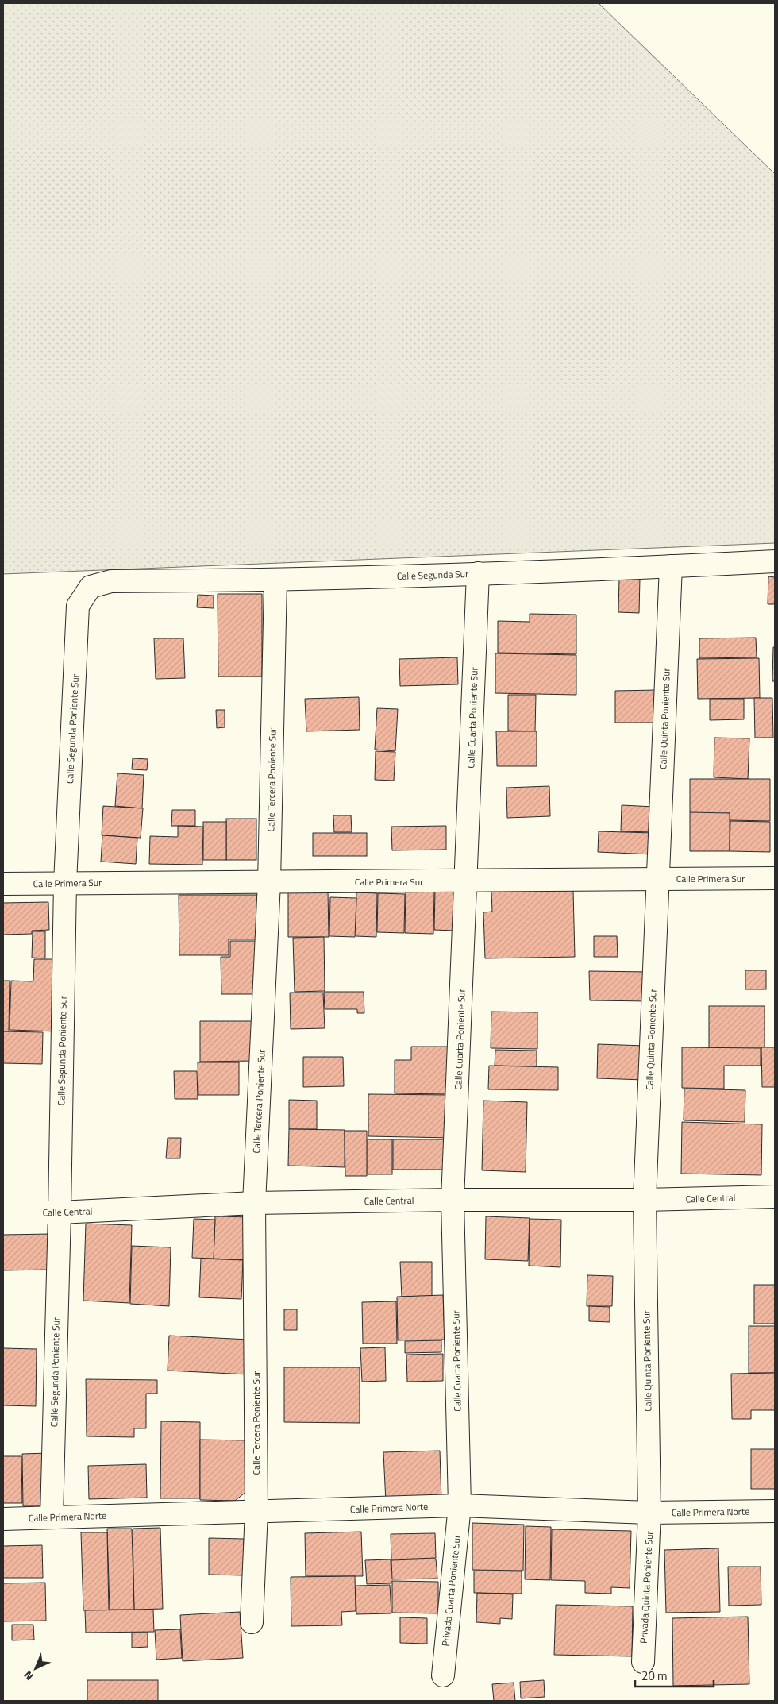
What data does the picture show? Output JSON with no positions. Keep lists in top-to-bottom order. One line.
{"streets":{"street":["Calle Segunda Sur","Calle Cuarta Poniente Sur","Calle Quinta Poniente Sur","Calle Segunda Poniente Sur","Calle Tercera Poniente Sur","Calle Primera Sur","Calle Central","Calle Primera Norte","Privada Quinta Poniente Sur","Privada Cuarta Poniente Sur"]},"crossings":[["Calle Segunda Sur","Calle Cuarta Poniente Sur"],["Calle Segunda Sur","Calle Quinta Poniente Sur"],["Calle Segunda Sur","Calle Segunda Poniente Sur"],["Calle Segunda Sur","Calle Tercera Poniente Sur"],["Calle Cuarta Poniente Sur","Calle Primera Sur"],["Calle Cuarta Poniente Sur","Calle Central"],["Calle Cuarta Poniente Sur","Calle Primera Norte"],["Calle Cuarta Poniente Sur","Privada Cuarta Poniente Sur"],["Calle Quinta Poniente Sur","Calle Primera Sur"],["Calle Quinta Poniente Sur","Calle Central"],["Calle Quinta Poniente Sur","Calle Primera Norte"],["Calle Quinta Poniente Sur","Privada Quinta Poniente Sur"],["Calle Segunda Poniente Sur","Calle Primera Sur"],["Calle Segunda Poniente Sur","Calle Central"],["Calle Segunda Poniente Sur","Calle Primera Norte"],["Calle Tercera Poniente Sur","Calle Primera Sur"],["Calle Tercera Poniente Sur","Calle Central"],["Calle Tercera Poniente Sur","Calle Primera Norte"],["Calle Primera Norte","Privada Quinta Poniente Sur"],["Calle Primera Norte","Privada Cuarta Poniente Sur"]],"scale_bar":"20 m","north":"bottom left"}
